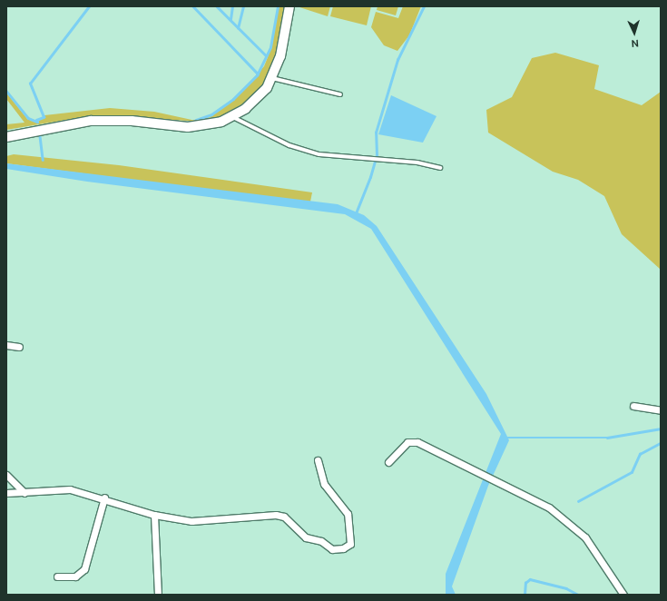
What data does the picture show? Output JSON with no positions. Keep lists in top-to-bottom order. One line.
{"north":"bottom"}
